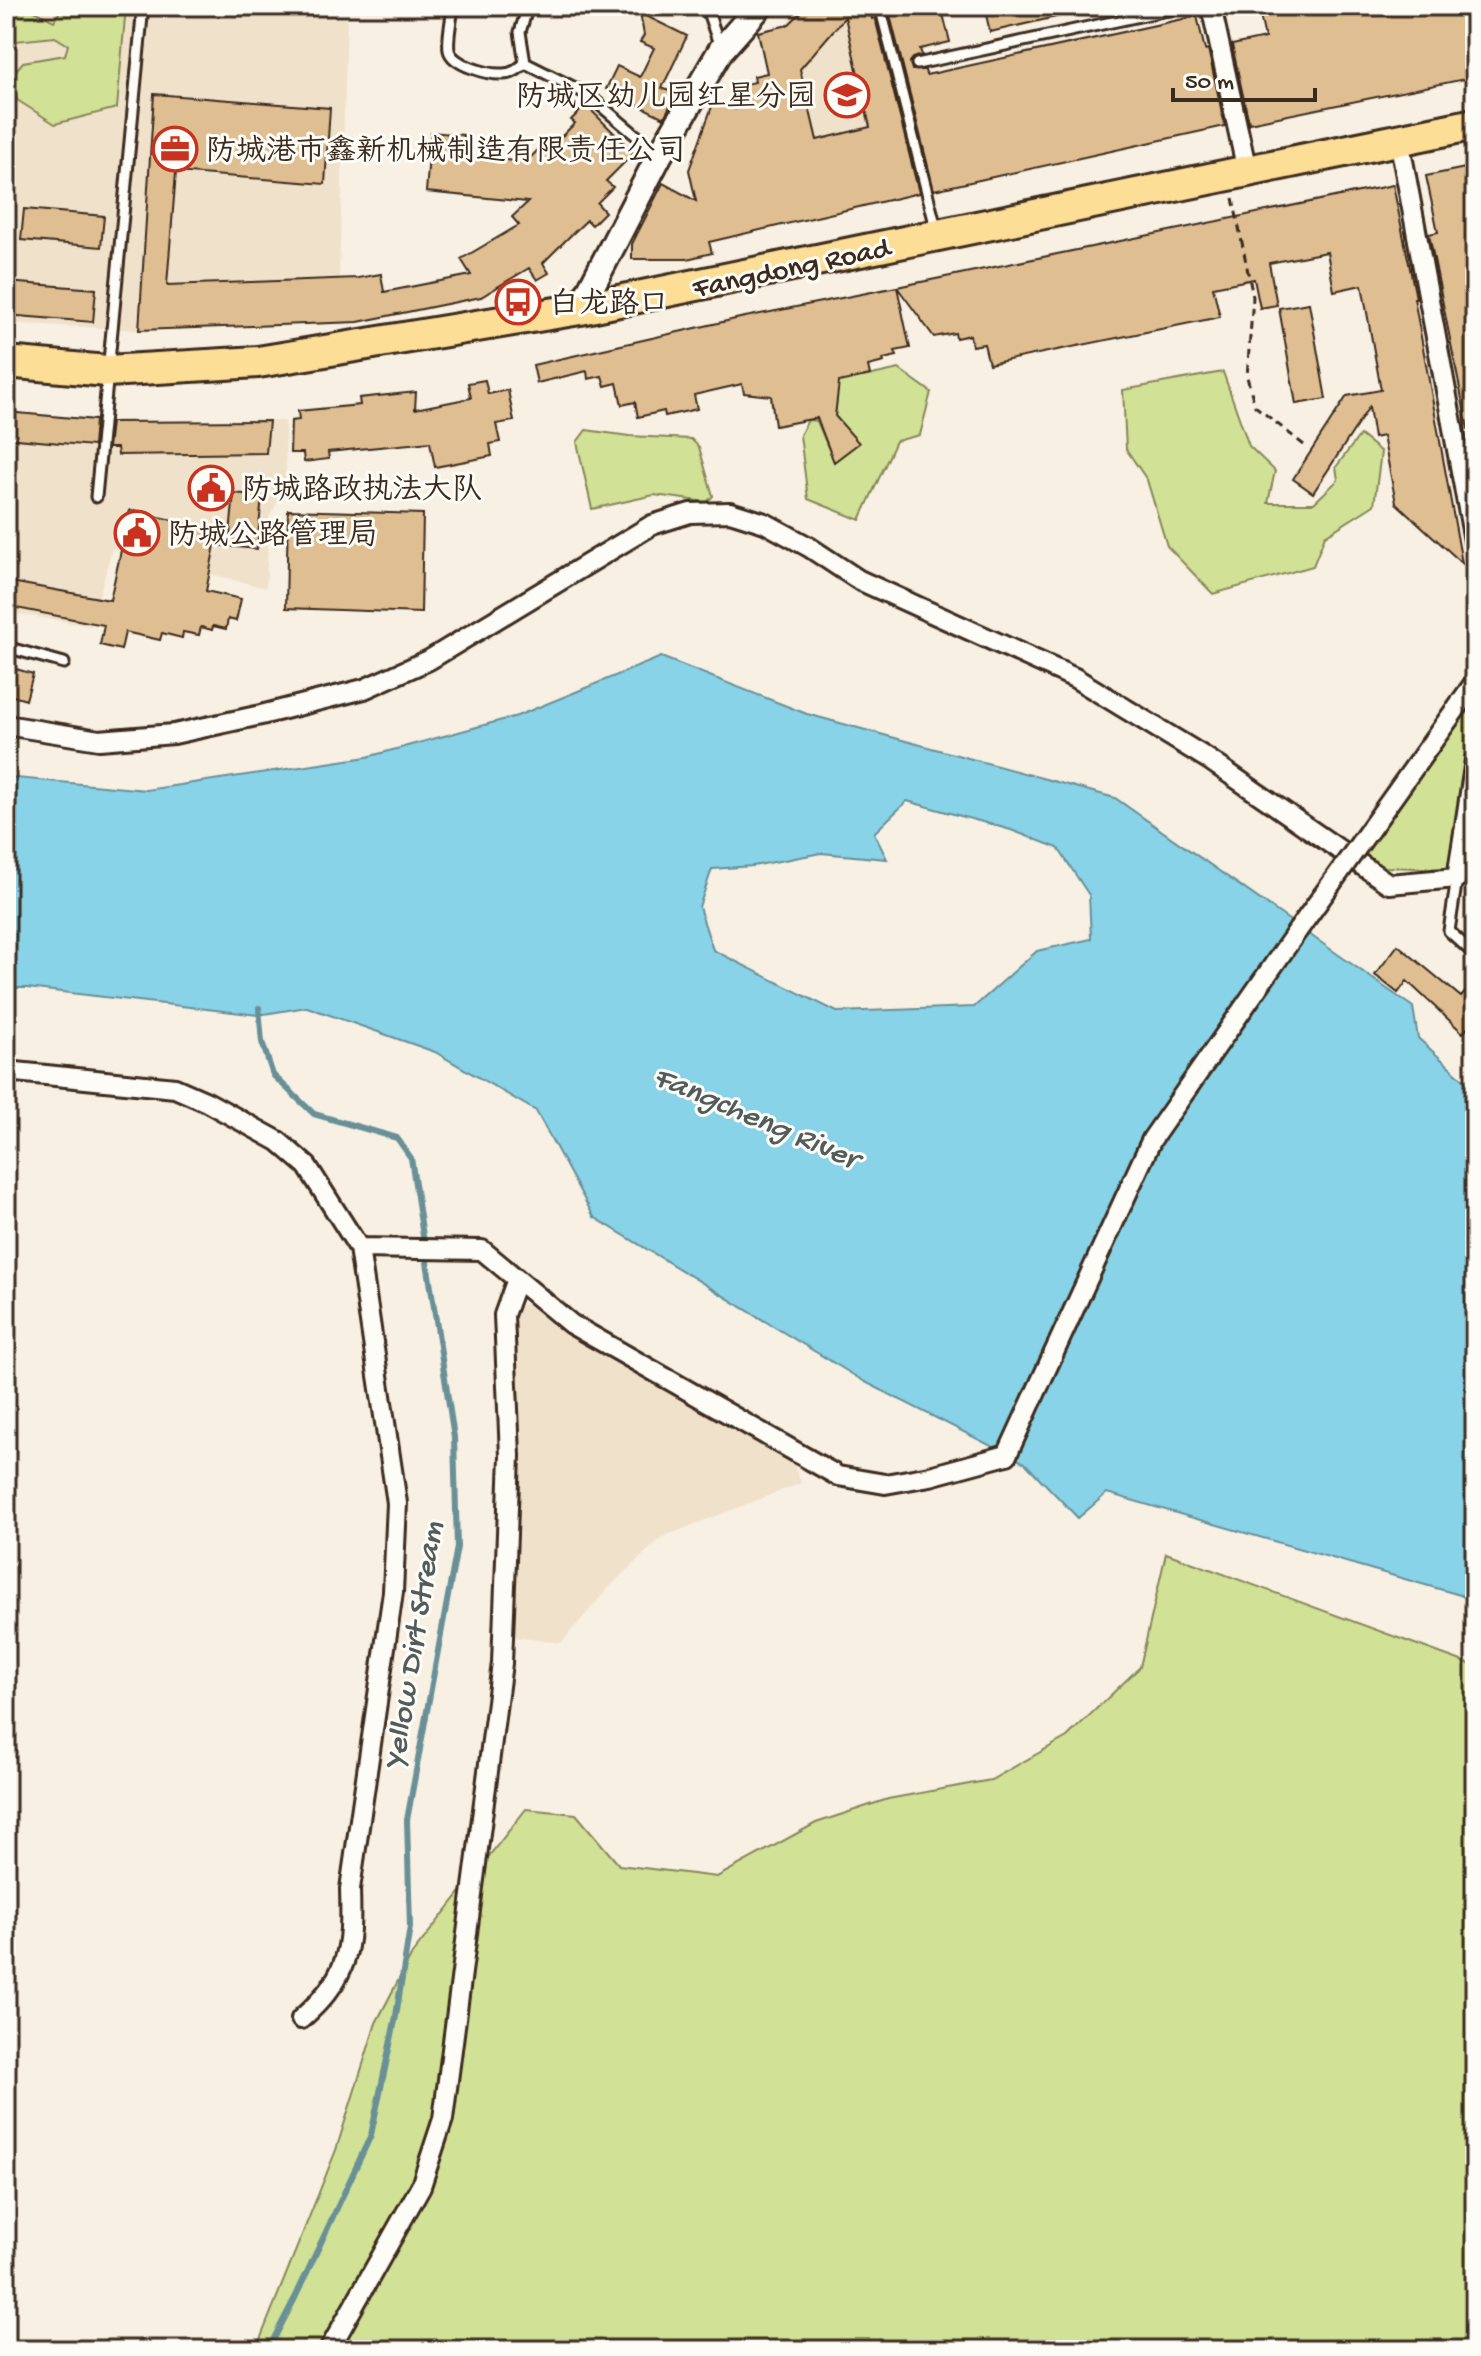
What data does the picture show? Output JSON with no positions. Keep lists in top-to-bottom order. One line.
{"streets":{"main road":["Fangdong Road"]},"water":["Fangcheng River","Yellow Dirt Stream"],"places":{"school or university":["防城区幼儿园红星分园"],"office":["防城港市鑫新机械制造有限责任公司"],"bus stop":["白龙路口"],"public building":["防城路政执法大队","防城公路管理局"]},"scale_bar":"50 m"}
